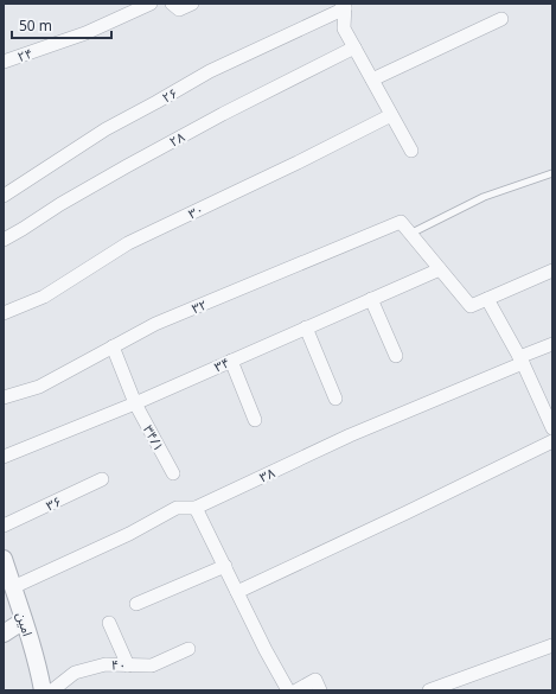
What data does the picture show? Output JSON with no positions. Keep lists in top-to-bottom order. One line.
{"streets":{"street":["۲۴","۲۶","۲۸","۳۰","۳۲","۳۴","۳۴/۱","۳۸","۳۶","امین","۴۰"]},"crossings":[["۳۲","۳۴/۱"],["۳۴","۳۴/۱"],["۳۸","امین"]],"scale_bar":"50 m"}
